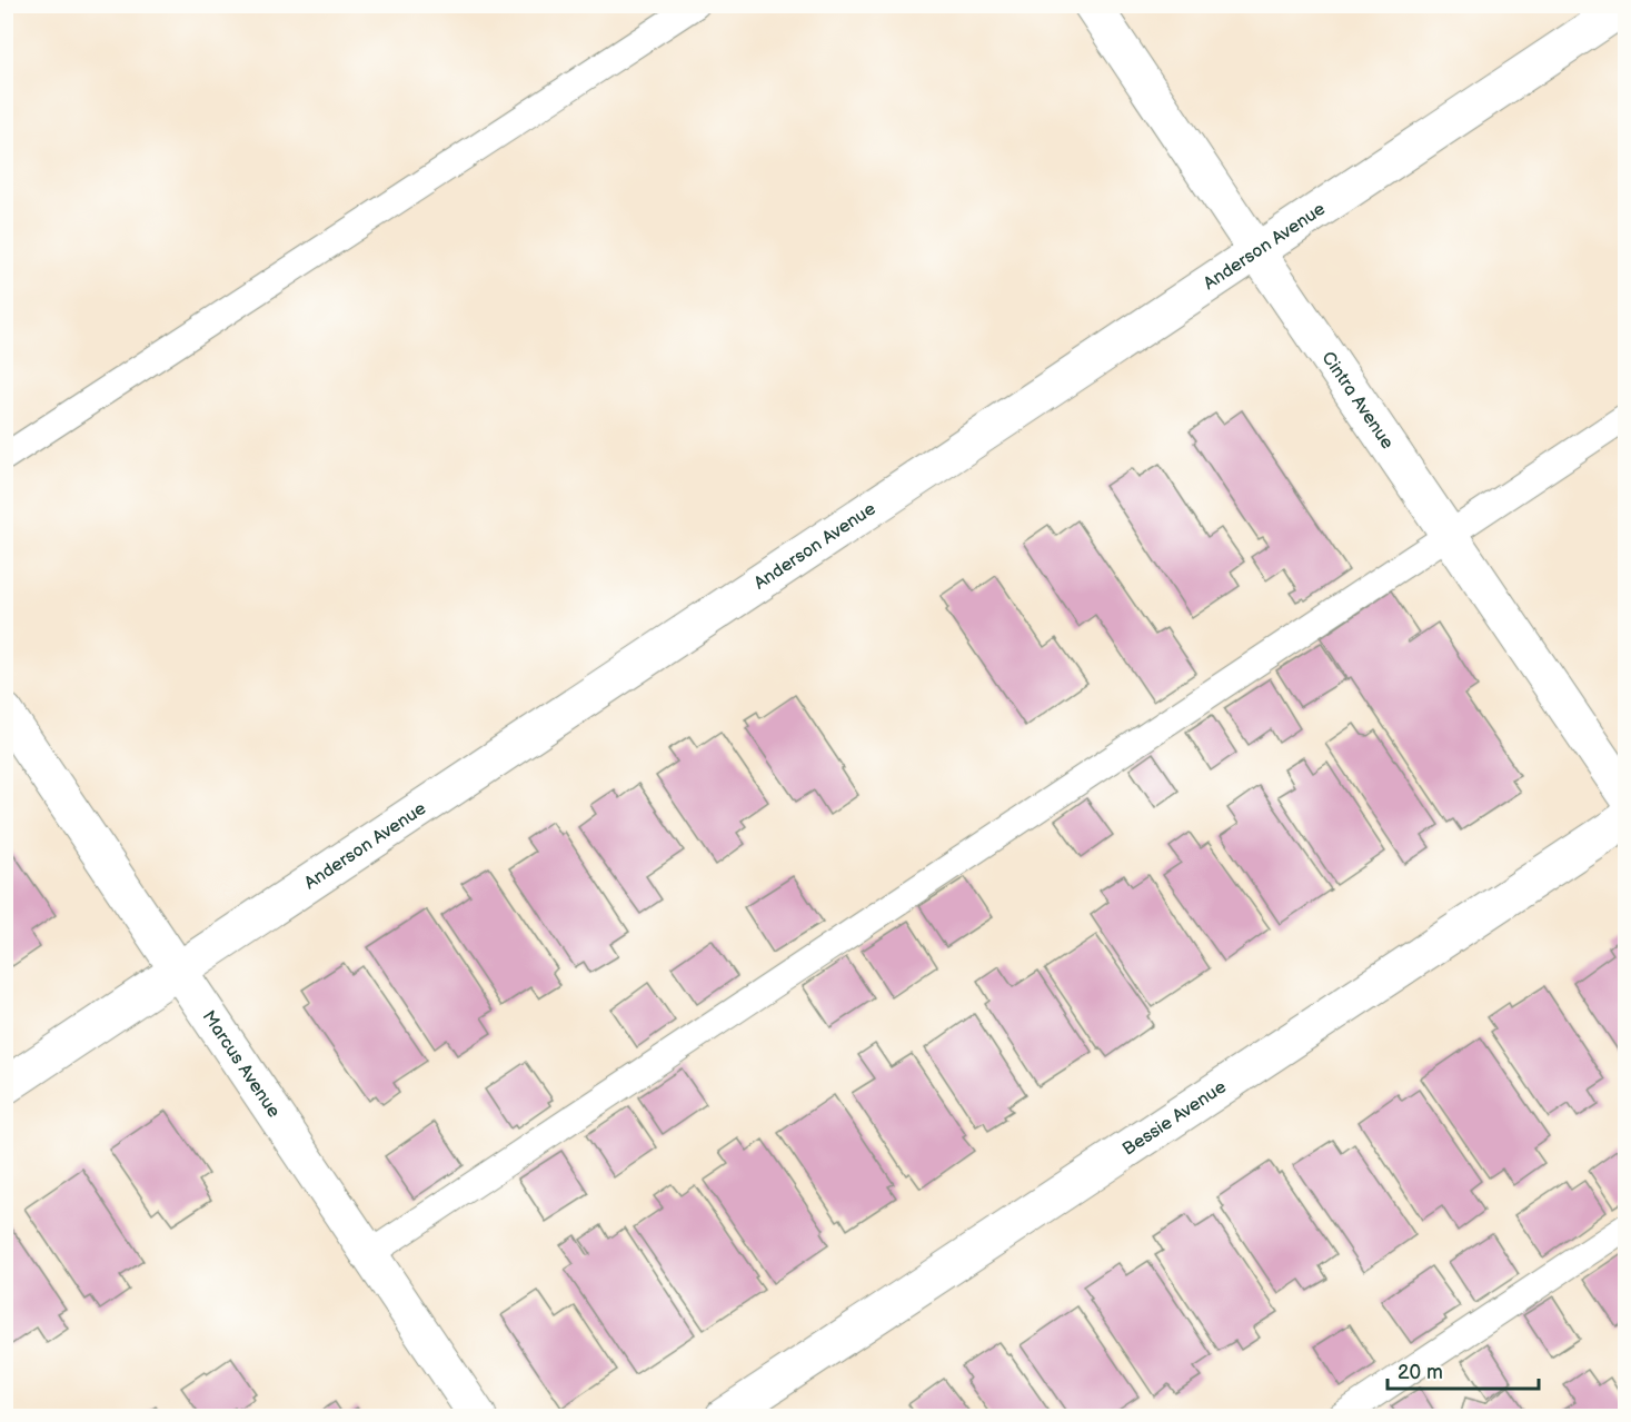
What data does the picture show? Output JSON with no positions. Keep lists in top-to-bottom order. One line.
{"streets":{"street":["Anderson Avenue","Cintra Avenue","Marcus Avenue","Bessie Avenue"]},"crossings":[["Anderson Avenue","Cintra Avenue"],["Anderson Avenue","Marcus Avenue"]],"scale_bar":"20 m"}
